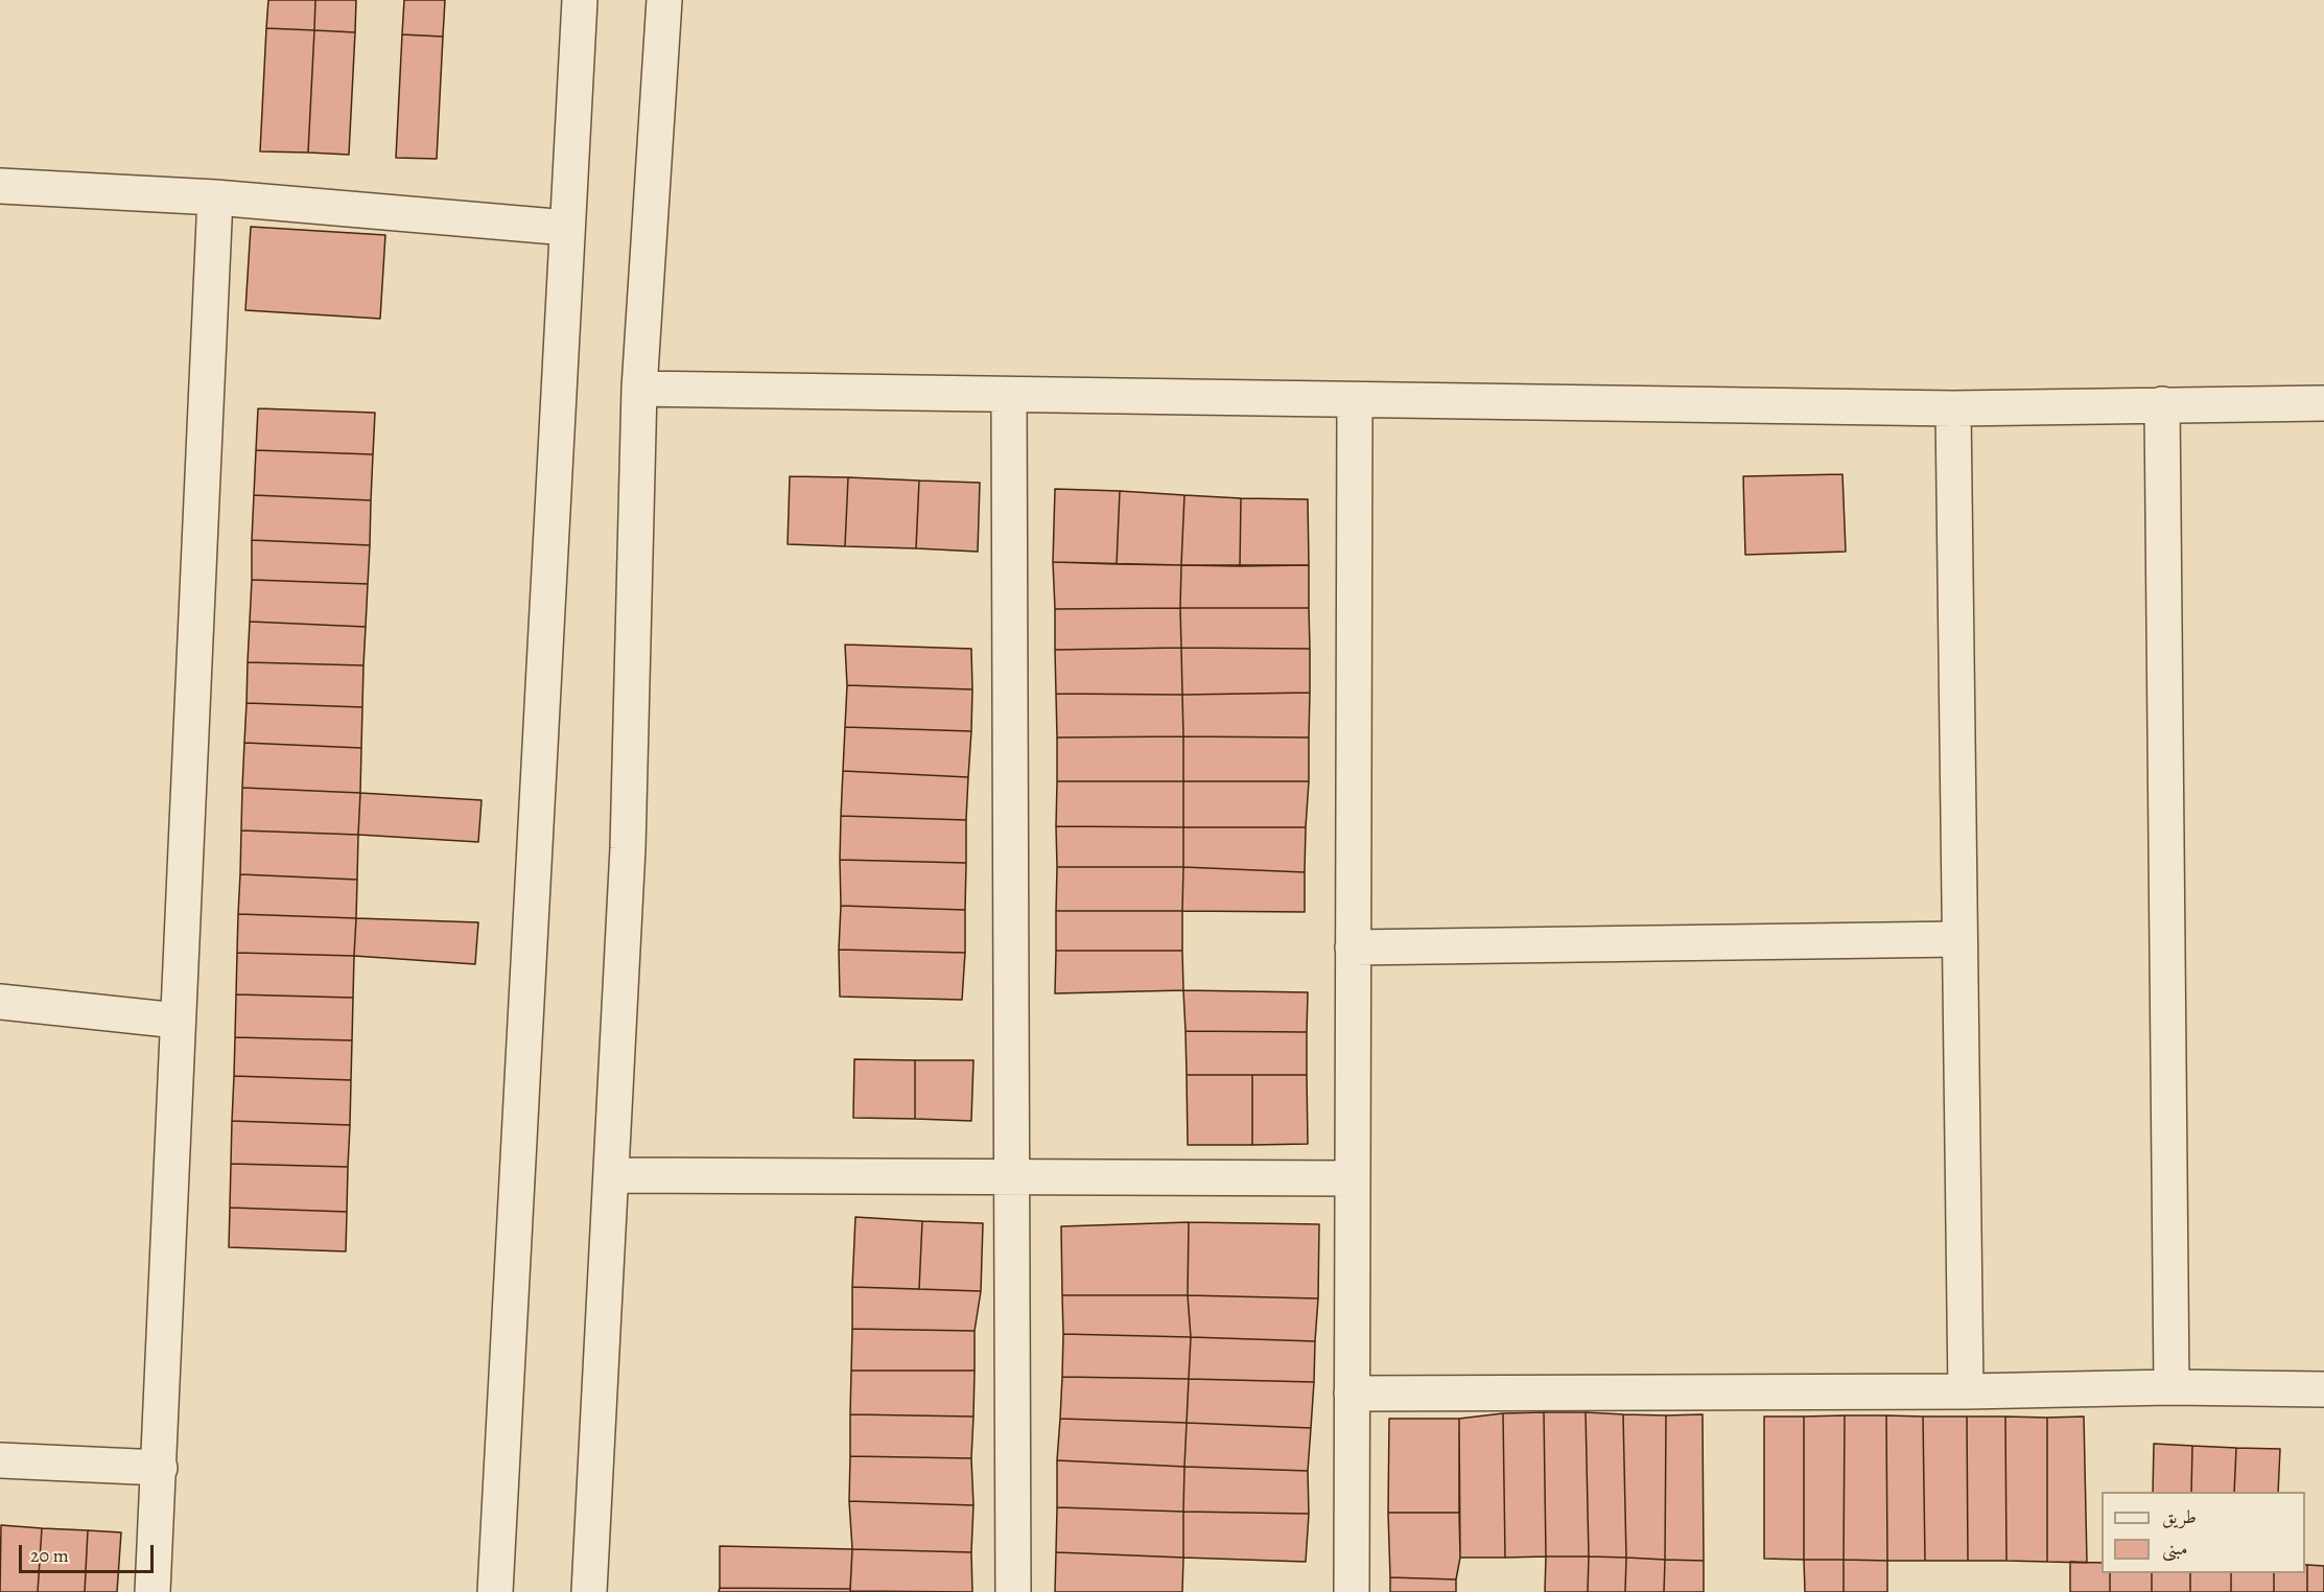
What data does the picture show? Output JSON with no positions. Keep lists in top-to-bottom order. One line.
{"legend":["طريق","مبنى"],"scale_bar":"20 m"}
